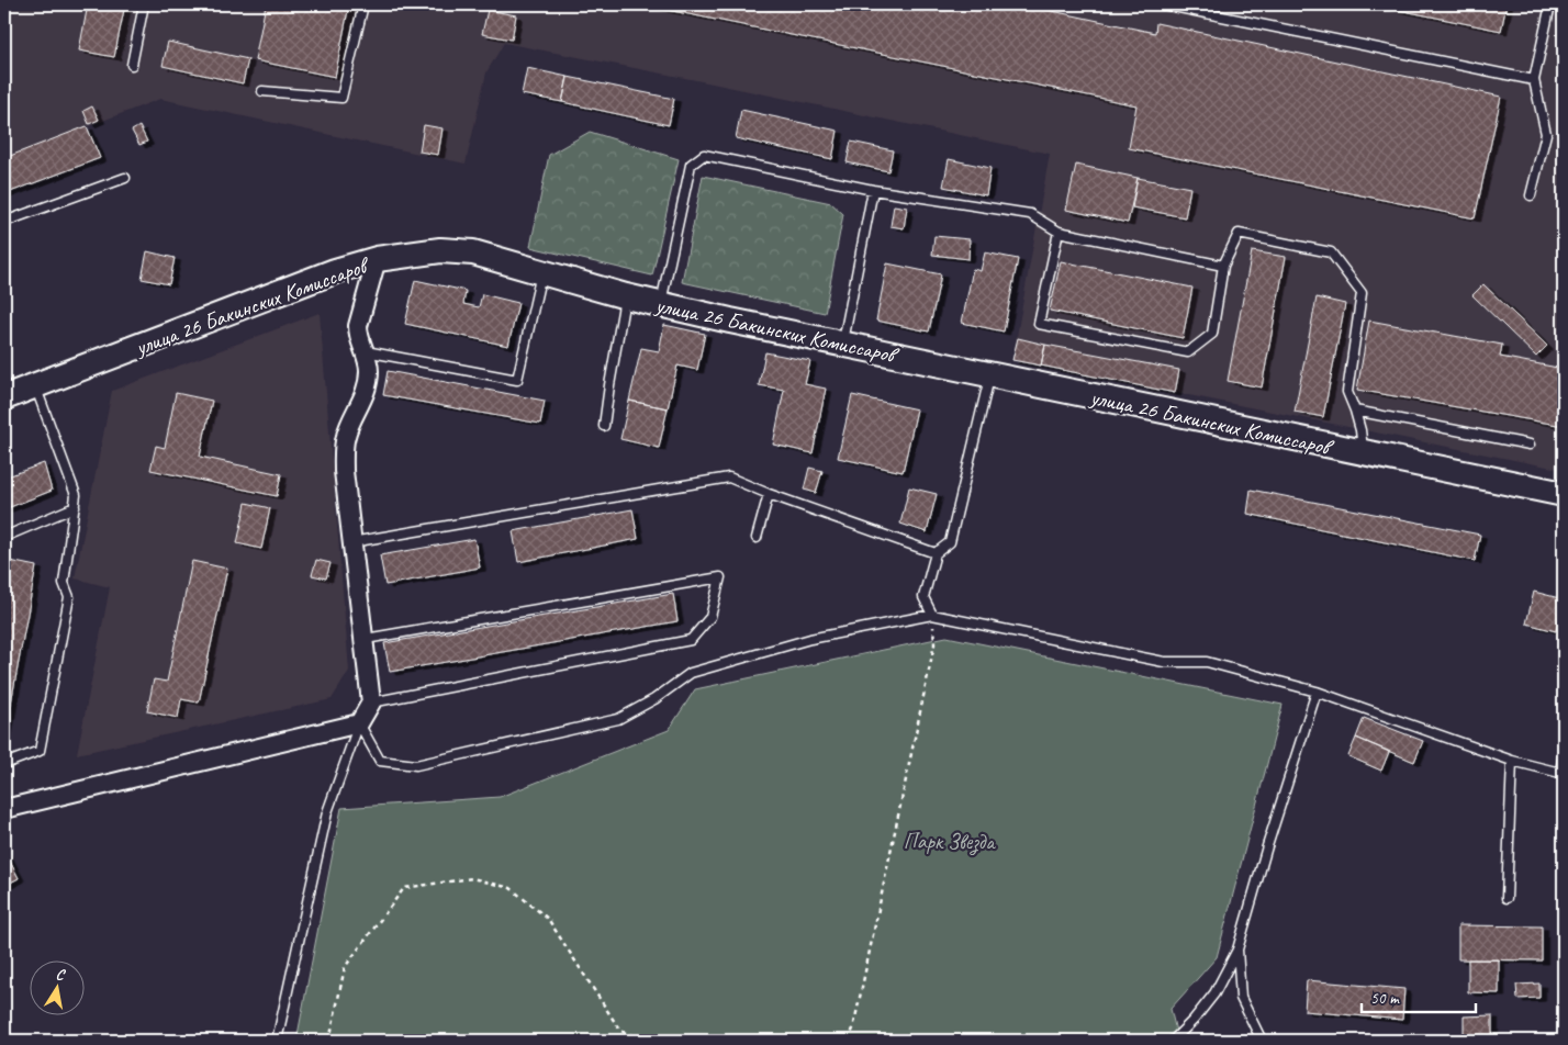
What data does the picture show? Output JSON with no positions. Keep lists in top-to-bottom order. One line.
{"streets":{"main road":["улица 26 Бакинских Комиссаров"]},"parks":["Парк Звезда"],"scale_bar":"50 m","north":"top"}
